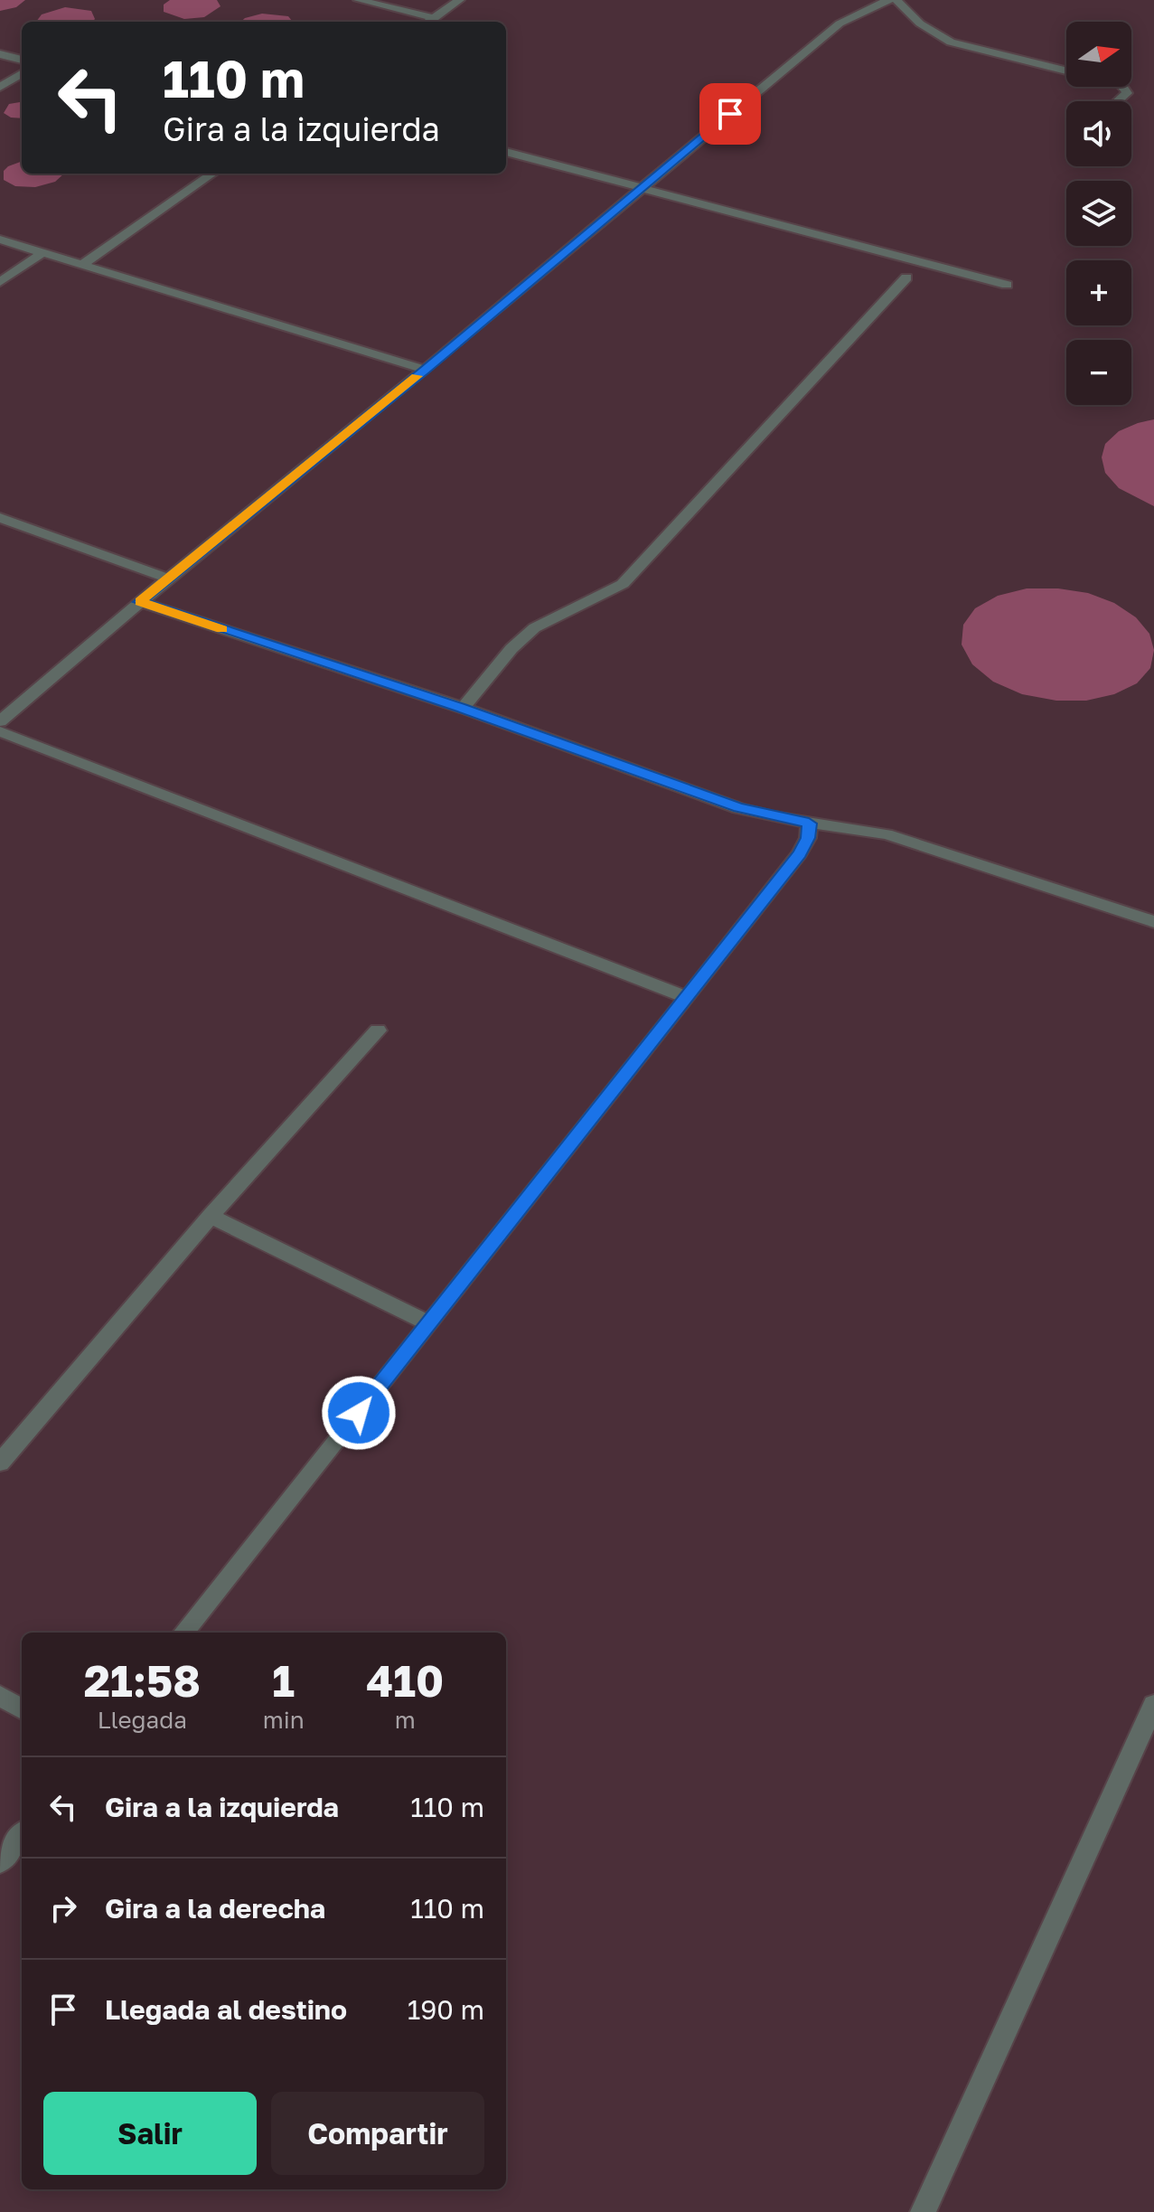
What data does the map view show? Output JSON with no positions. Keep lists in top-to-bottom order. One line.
{"north":"right","page":{"map_buttons":["+","−"],"turn":["110 m","Gira a la izquierda"],"eta":["21:58","Llegada","1","min","410","m"],"list":[{"name":"Gira a la izquierda","value":"110 m"},{"name":"Gira a la derecha","value":"110 m"},{"name":"Llegada al destino","value":"190 m"}],"buttons":["Salir","Compartir"]}}
